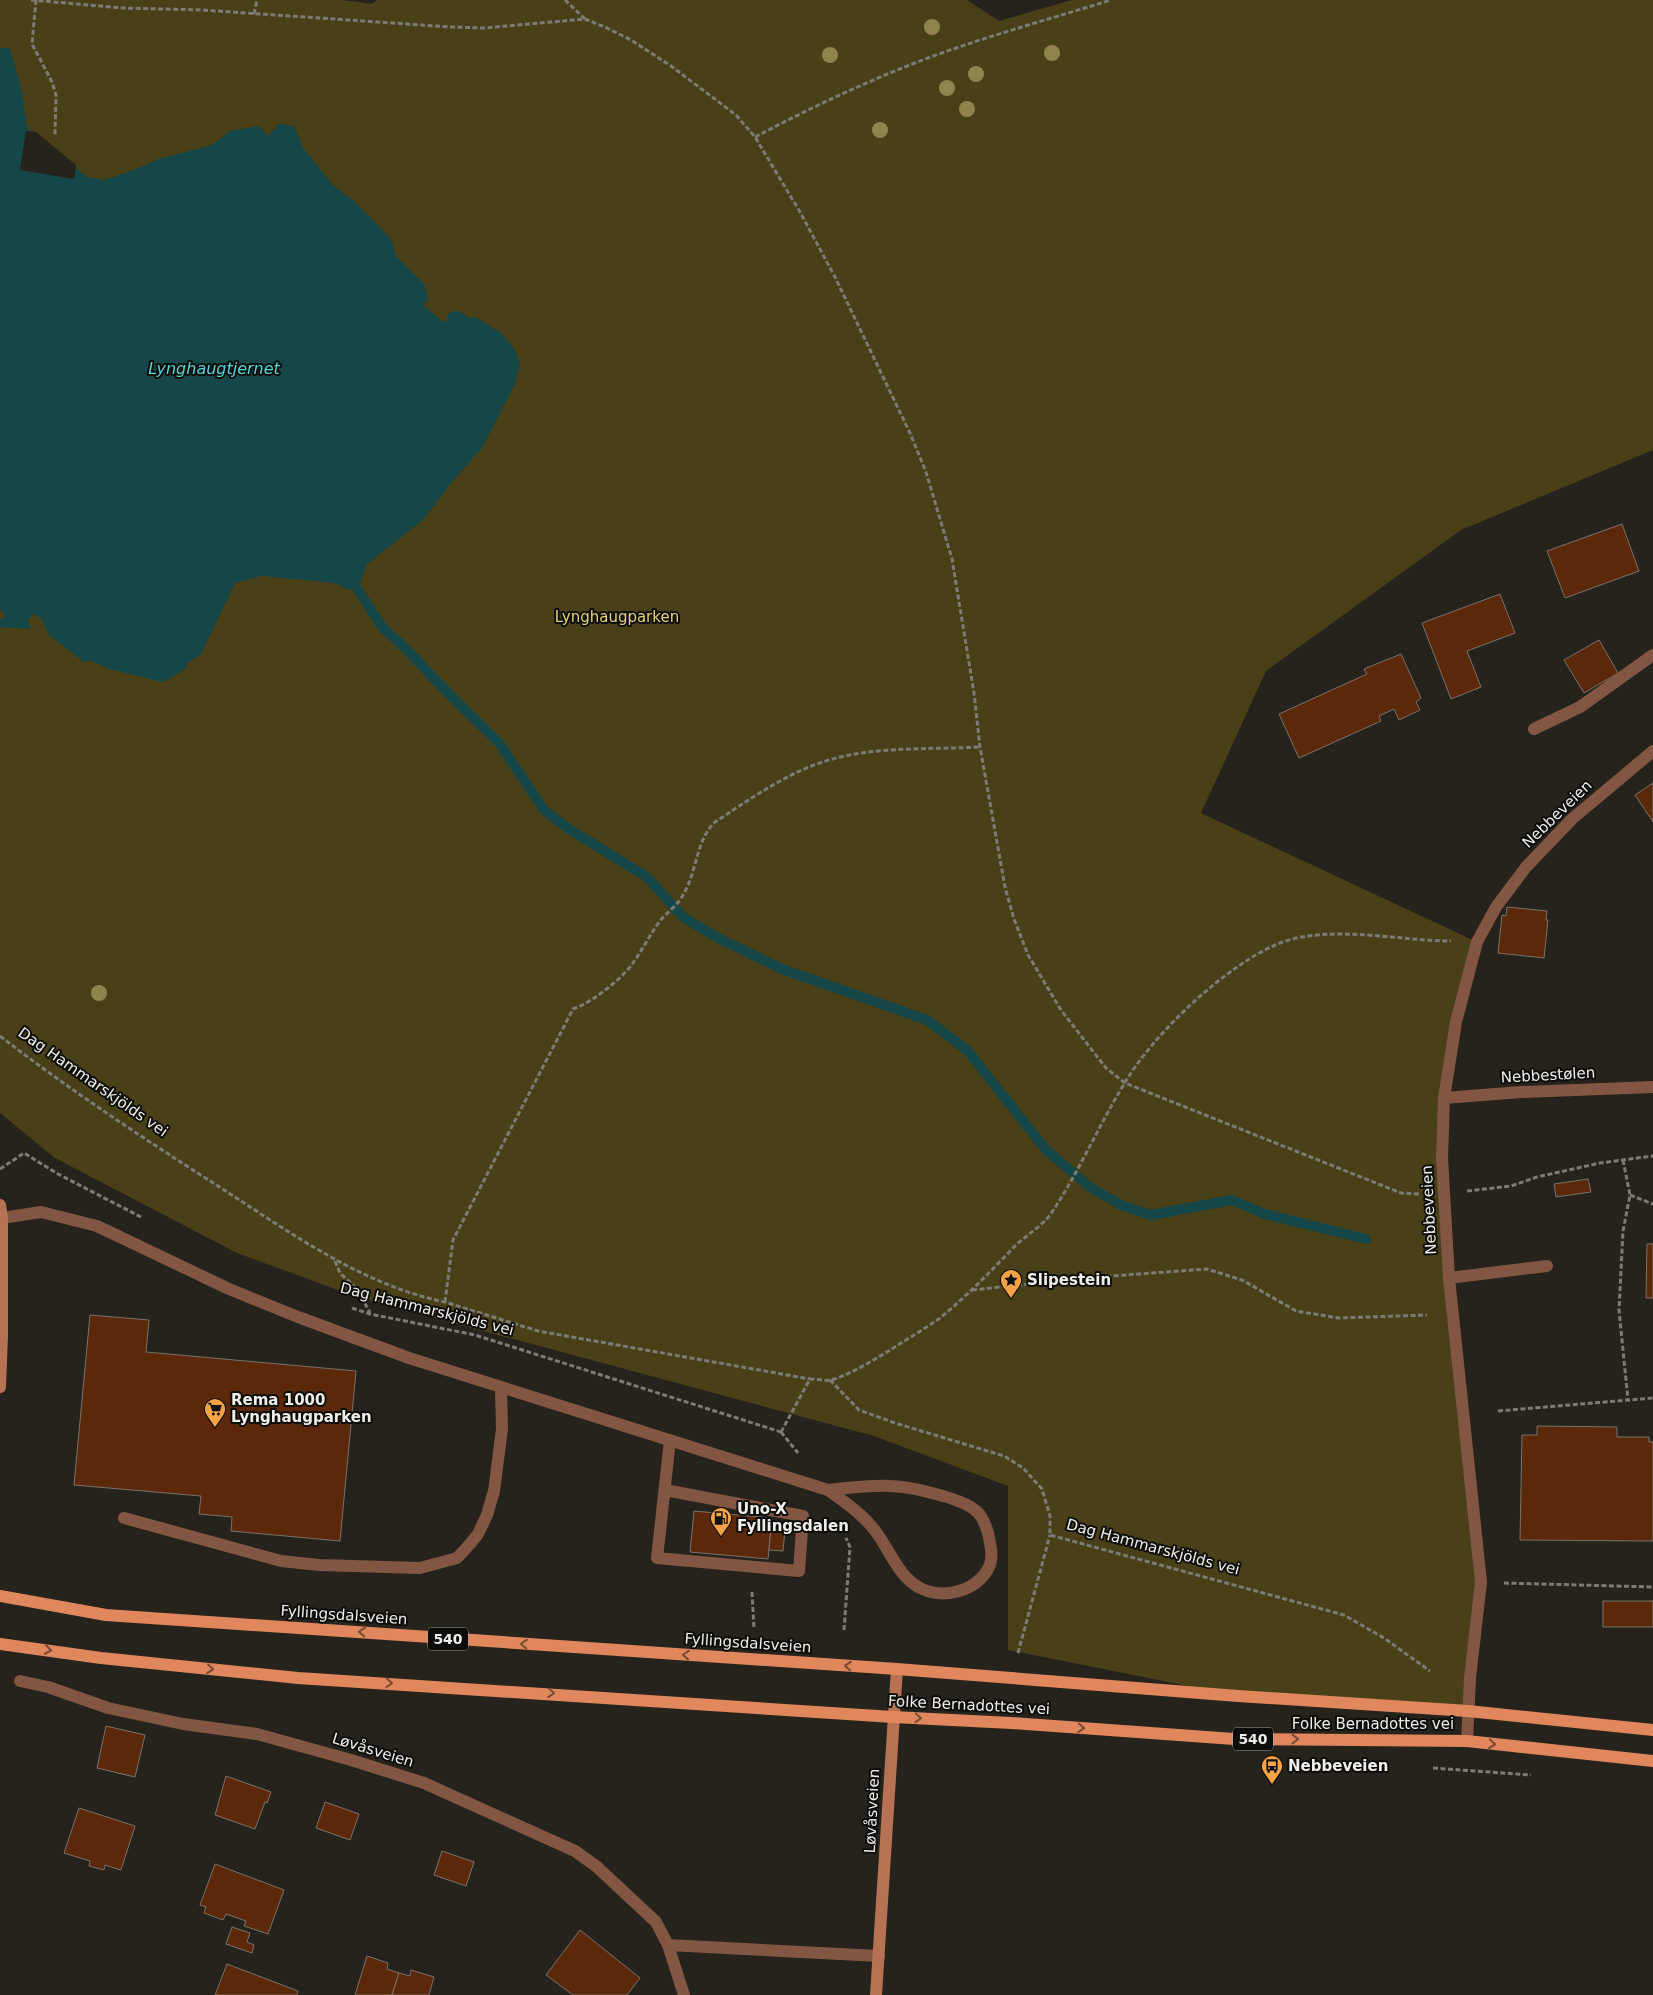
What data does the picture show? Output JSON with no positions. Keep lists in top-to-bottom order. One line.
{"streets":{"main road":["Fyllingsdalsveien","540","Folke Bernadottes vei","Løvåsveien"],"street":["Nebbeveien","Nebbestølen"],"path":["Dag Hammarskjölds vei"]},"crossings":[["Nebbeveien","Nebbestølen"],["Nebbeveien","Dag Hammarskjölds vei"],["Nebbeveien","Folke Bernadottes vei"],["Fyllingsdalsveien","Folke Bernadottes vei"],["Fyllingsdalsveien","Løvåsveien"],["Folke Bernadottes vei","Løvåsveien"]],"one_way":["Fyllingsdalsveien"],"water":["Lynghaugtjernet"],"parks":["Lynghaugparken"],"places":{"place":["Slipestein"],"supermarket":["Rema 1000 Lynghaugparken"],"fuel station":["Uno-X Fyllingsdalen"],"bus stop":["Nebbeveien"]}}
